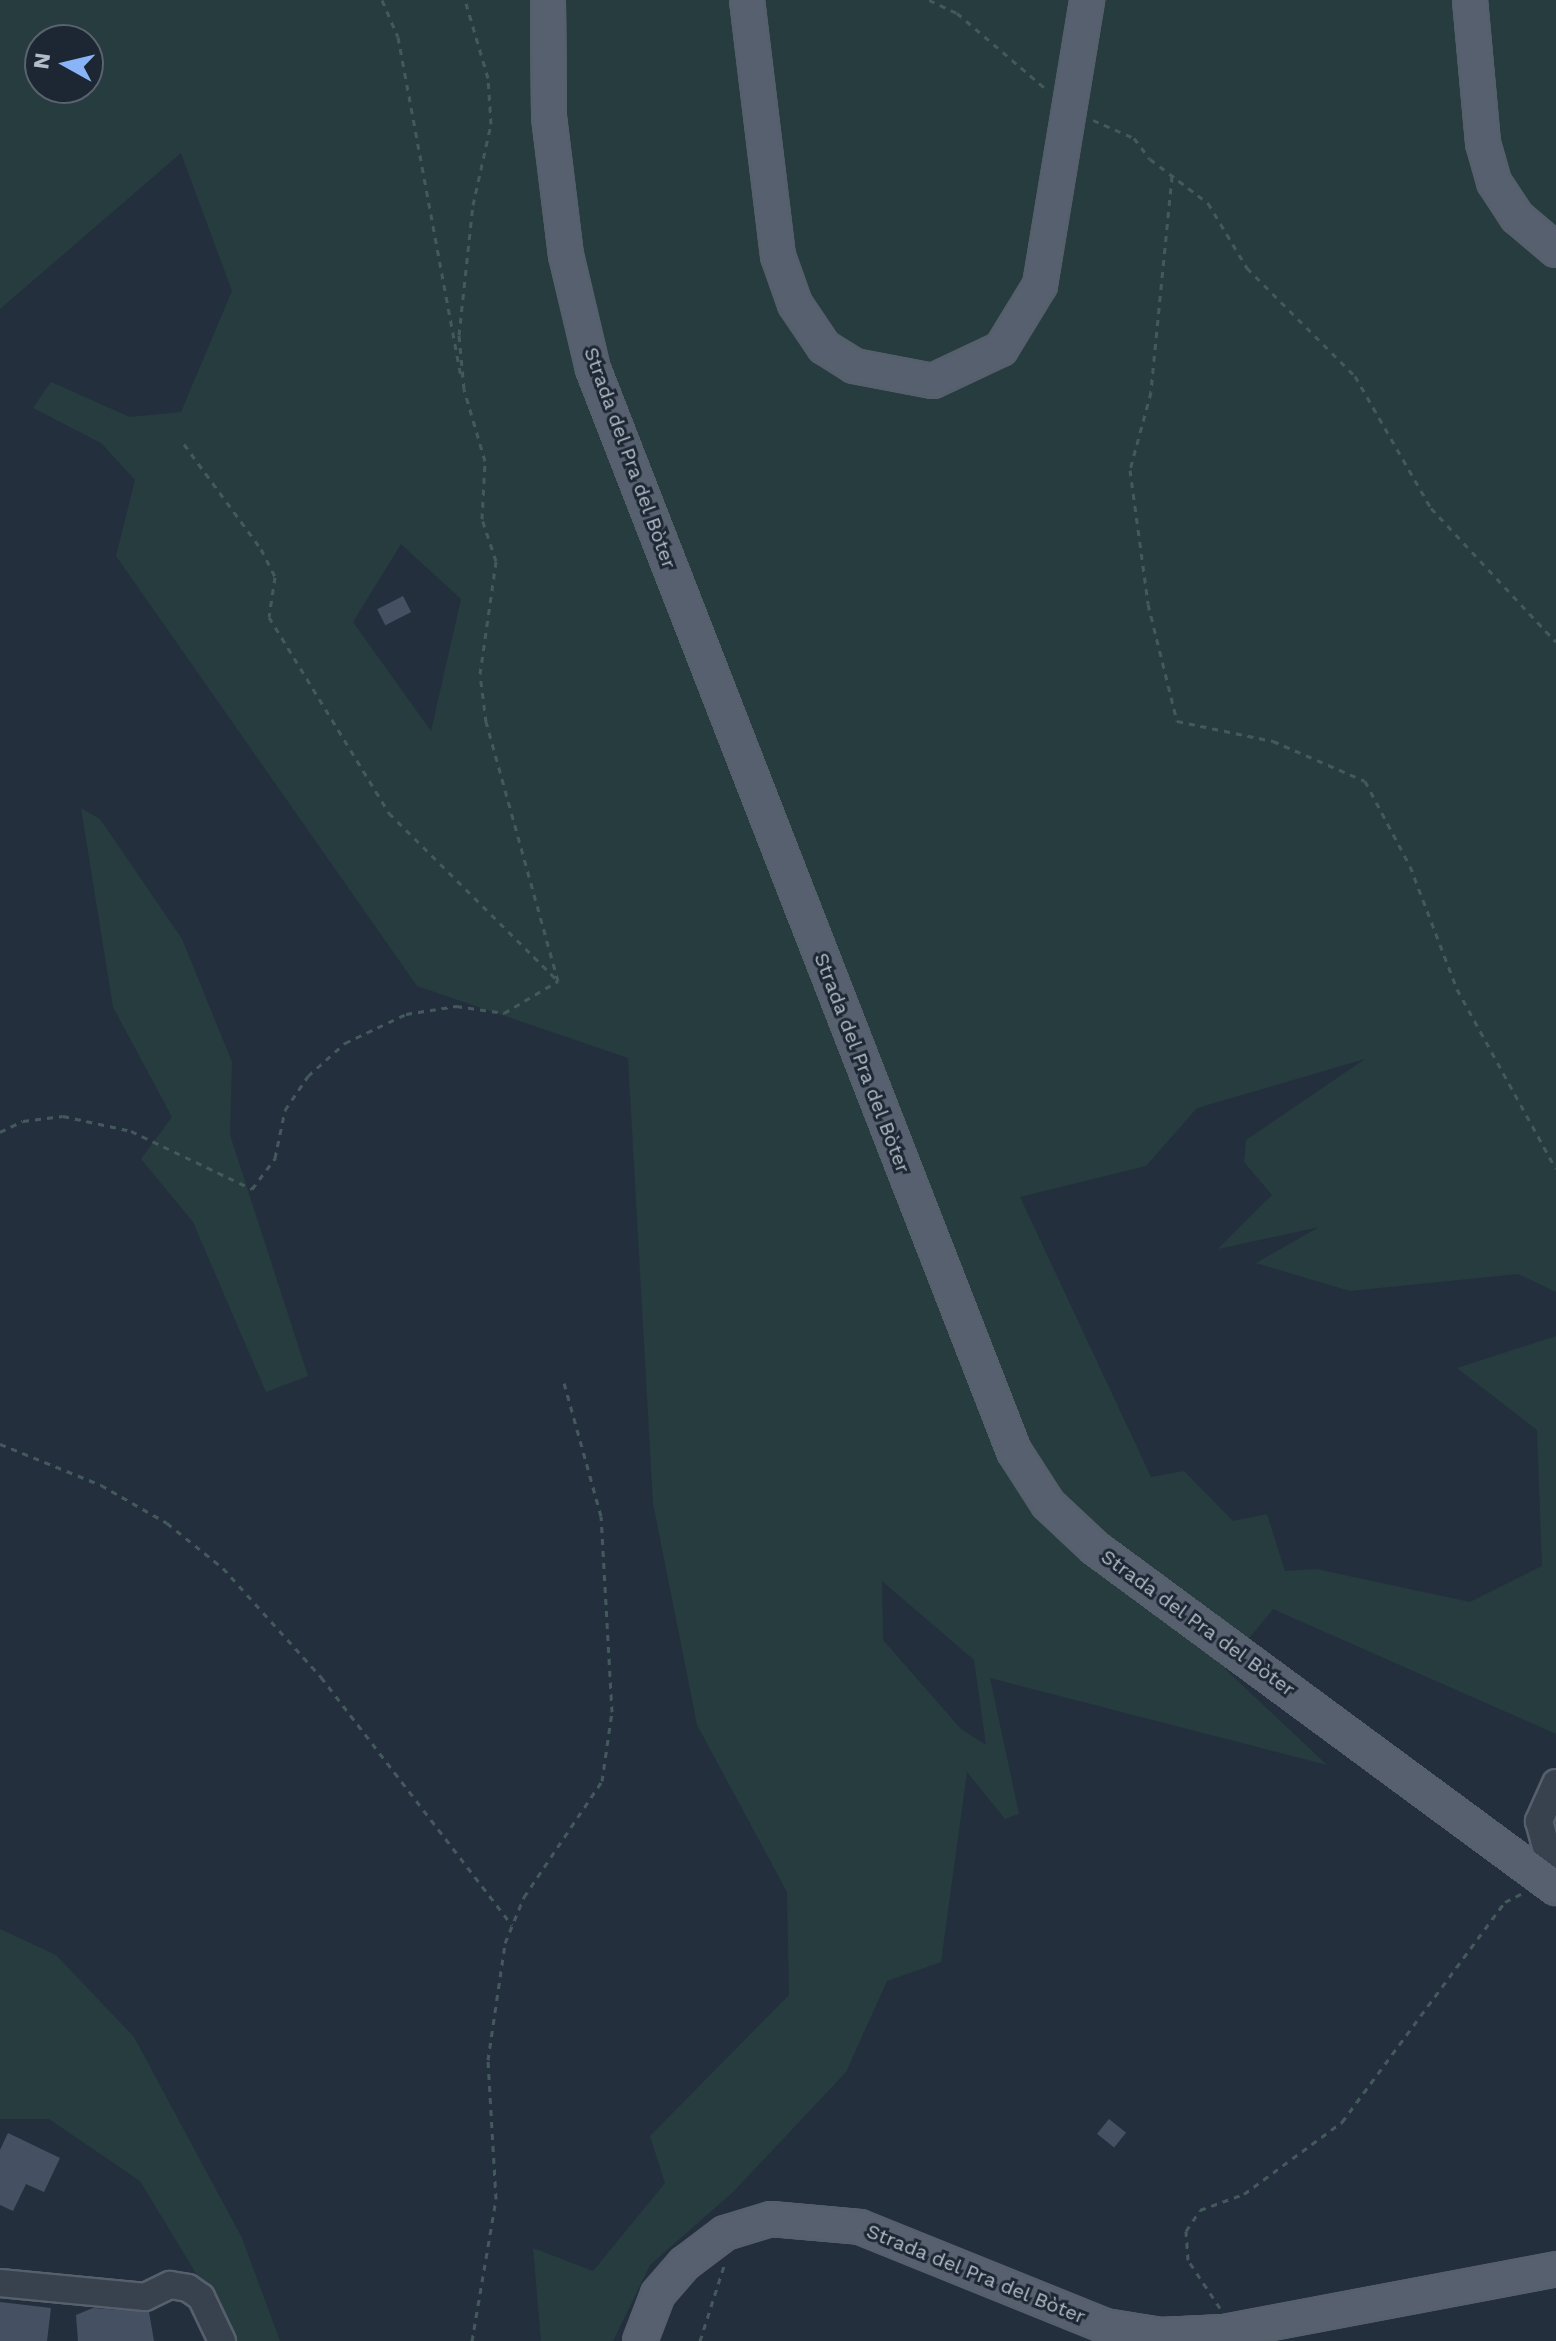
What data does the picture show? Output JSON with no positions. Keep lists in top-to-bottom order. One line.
{"streets":{"main road":["Strada del Pra del Bòter"]},"north":"left"}
